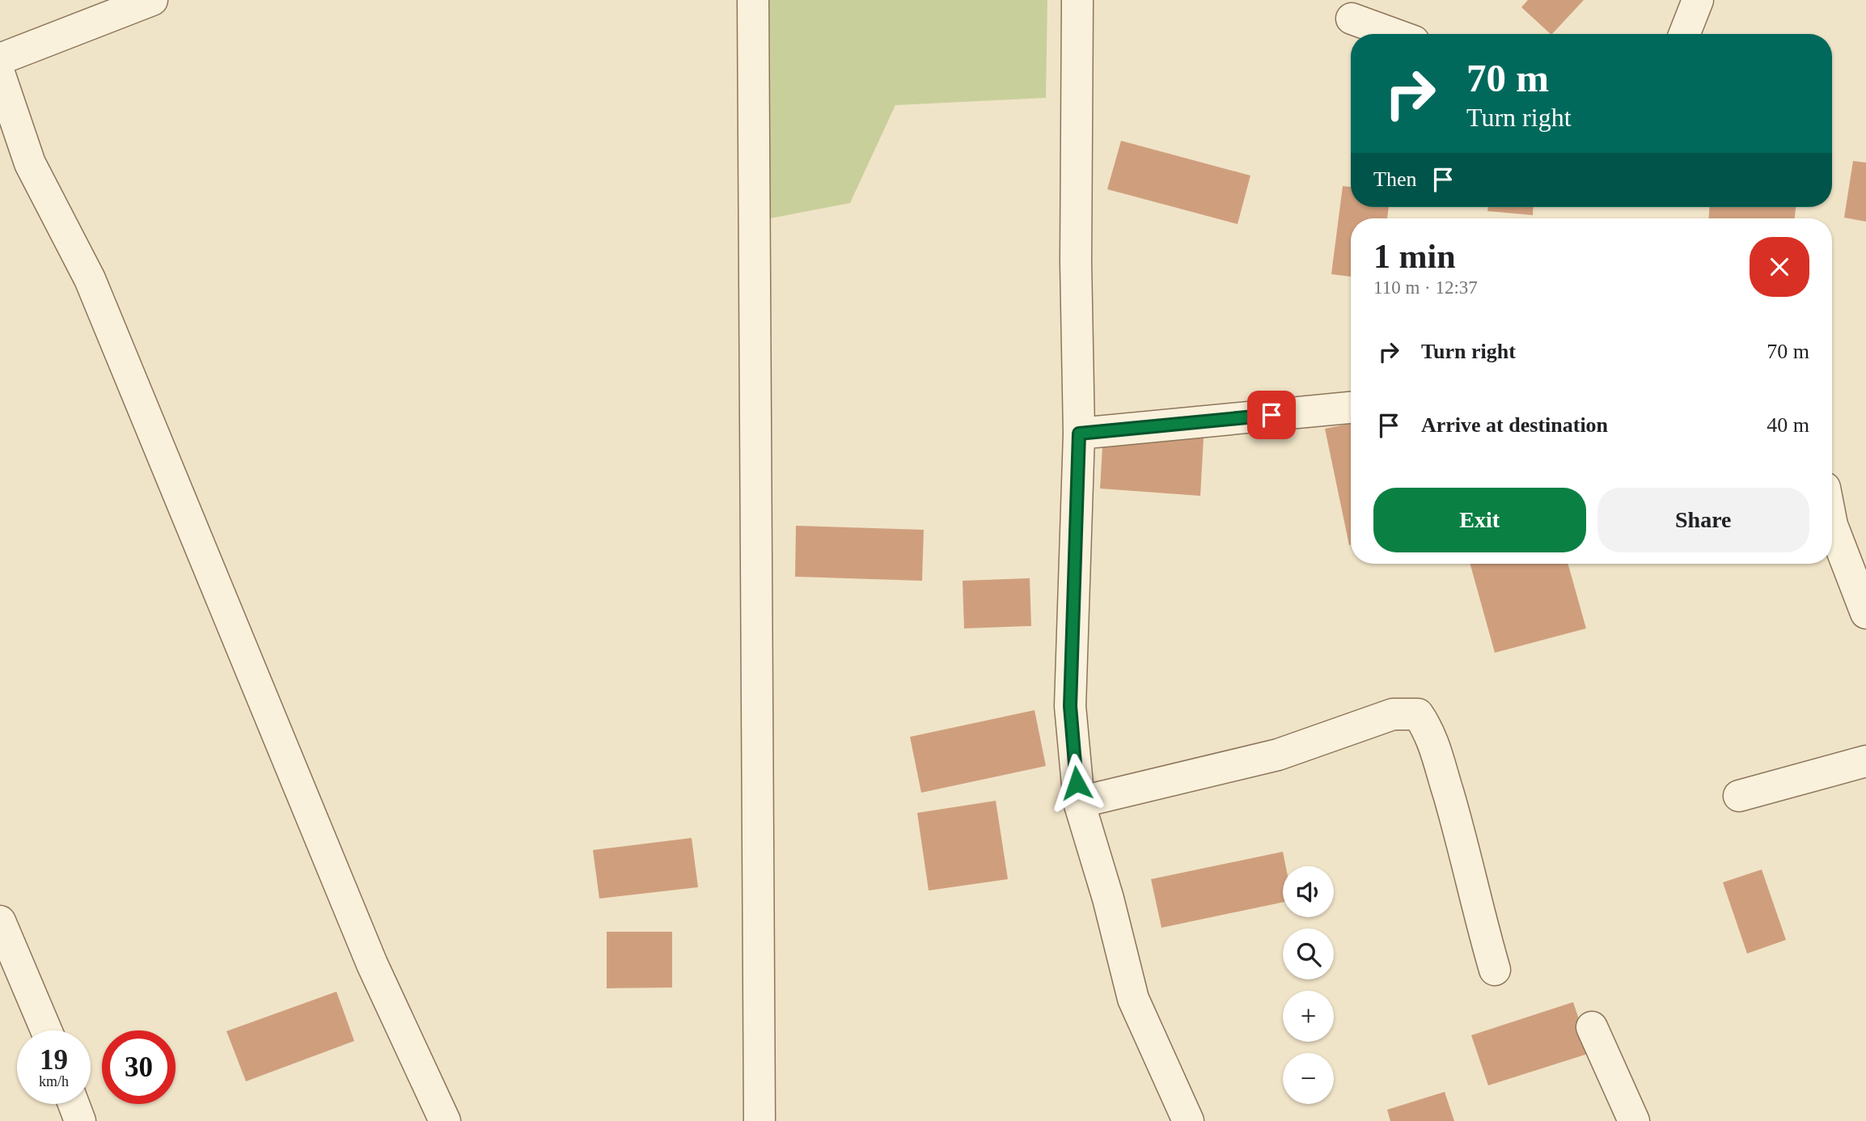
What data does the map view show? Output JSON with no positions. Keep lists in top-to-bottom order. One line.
{"page":{"turn":["70 m","Turn right"],"then":"Then","heading":["1 min","110 m · 12:37"],"list":[{"name":"Turn right","value":"70 m"},{"name":"Arrive at destination","value":"40 m"}],"buttons":["Exit","Share"],"map_buttons":["+","−"],"speed":"19 km/h","limit":"30"}}
